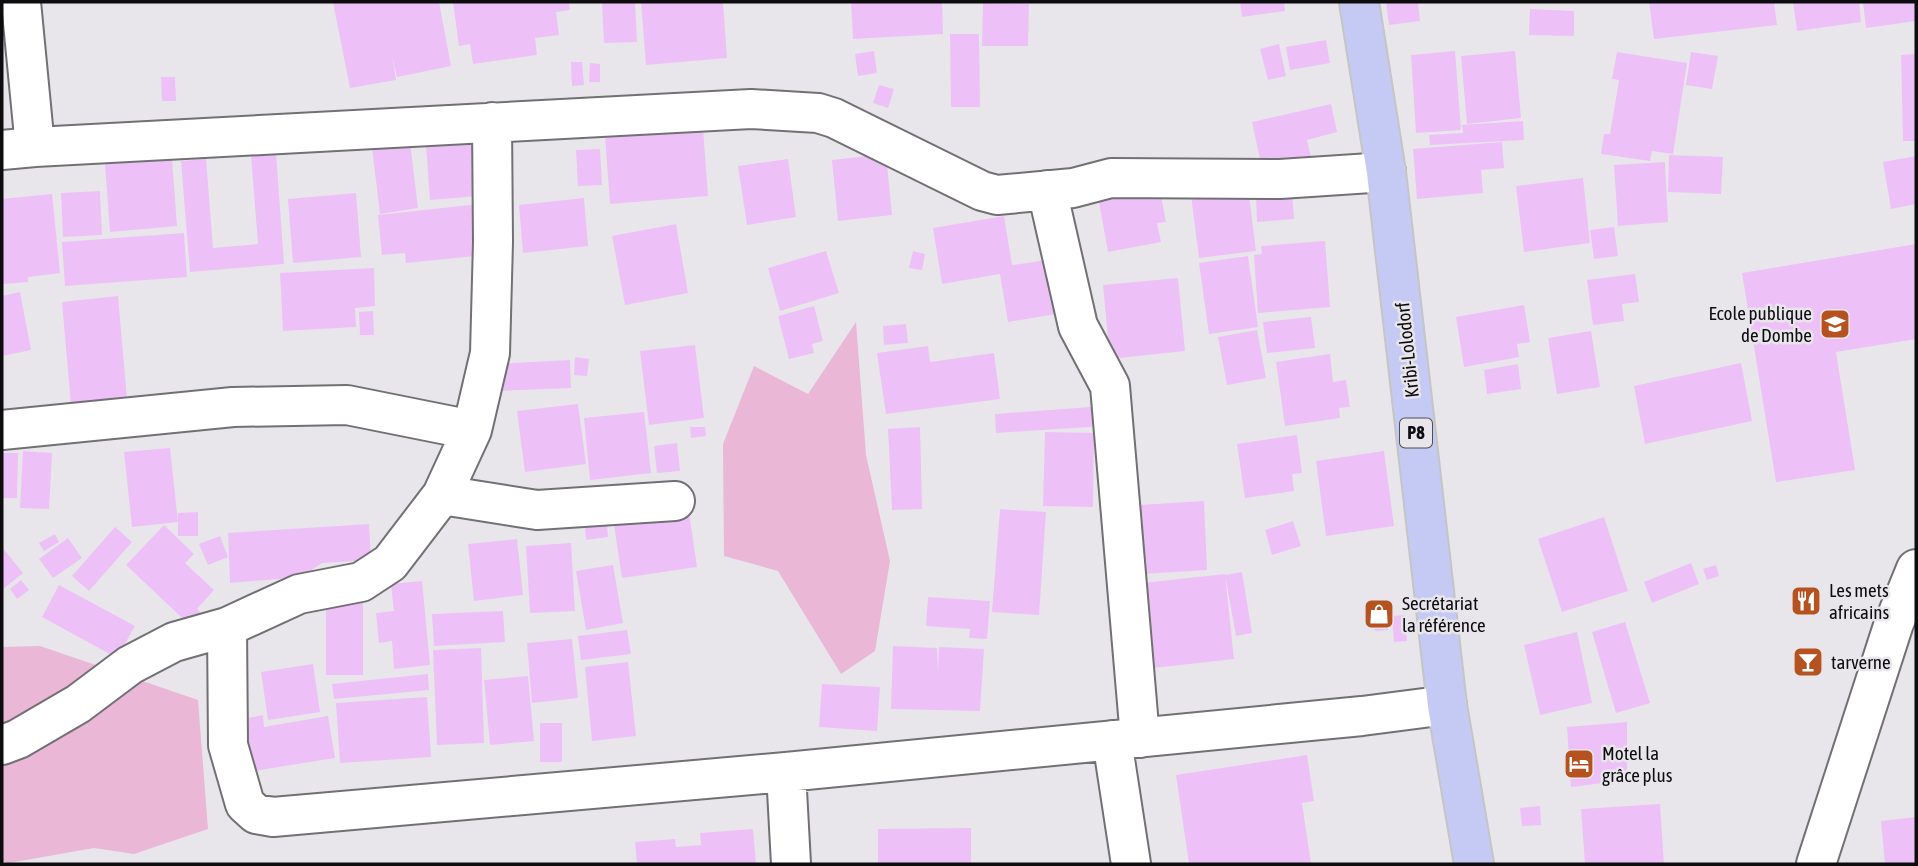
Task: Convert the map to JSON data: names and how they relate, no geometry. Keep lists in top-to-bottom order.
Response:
{
  "streets": {
    "main road": ["Kribi-Lolodorf", "P8"]
  },
  "places": {
    "school or university": ["Ecole publique de Dombe"],
    "restaurant": ["Les mets africains"],
    "shop": ["Secrétariat la référence"],
    "bar": ["tarverne"],
    "hotel": ["Motel la grâce plus"]
  }
}
